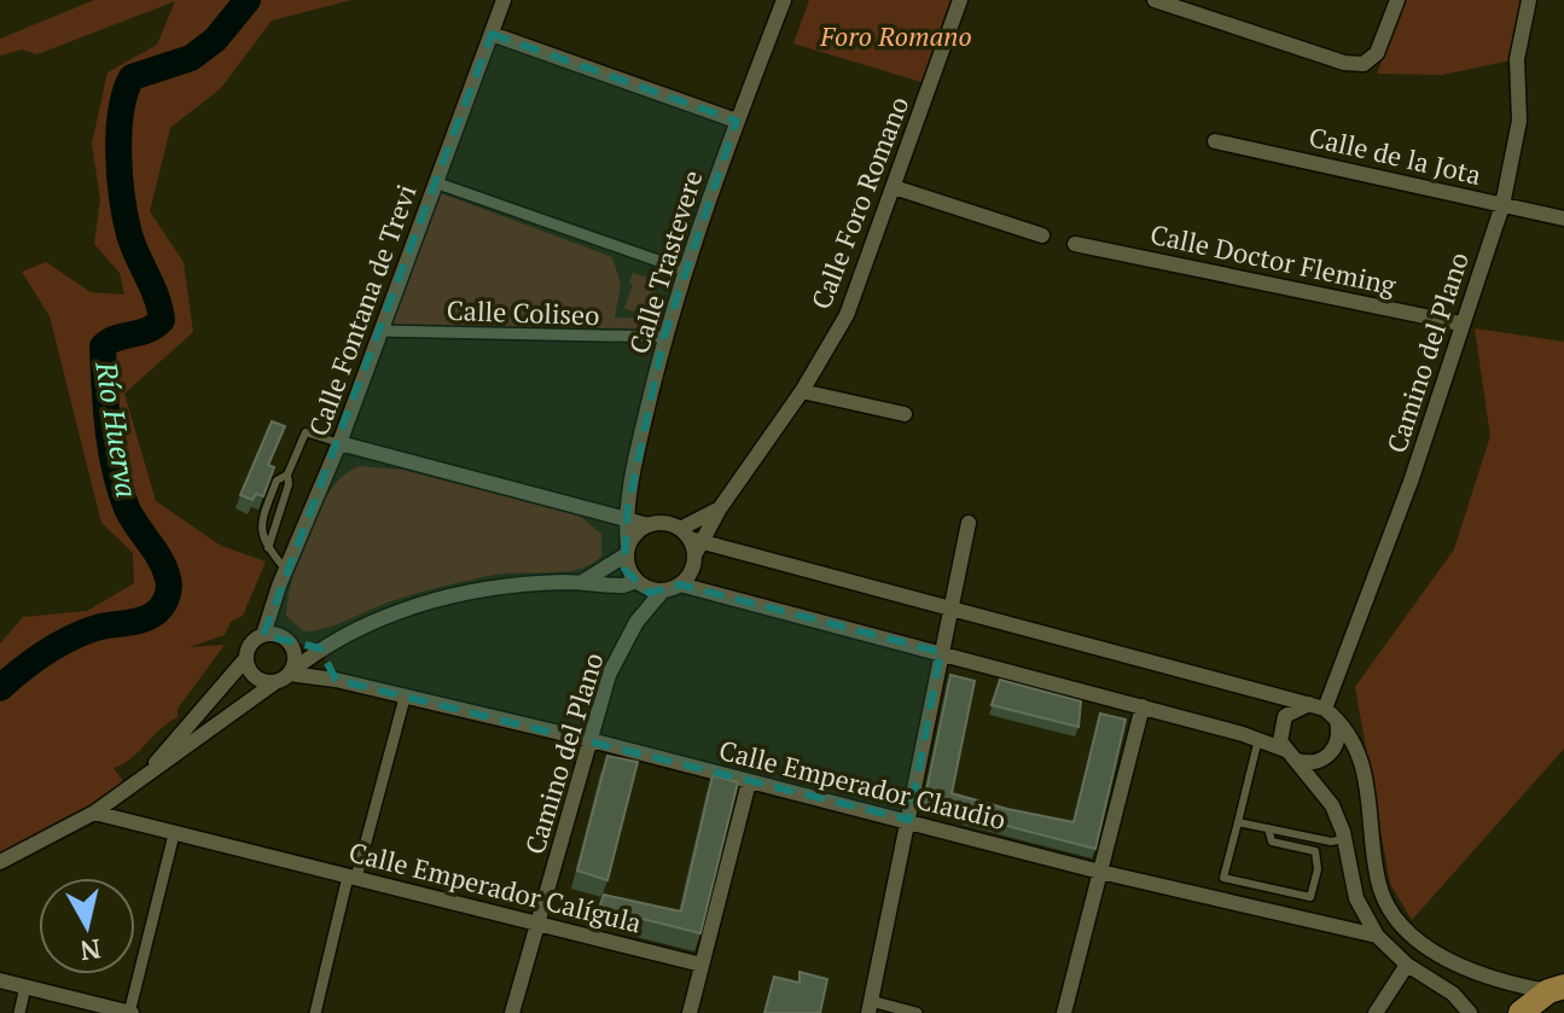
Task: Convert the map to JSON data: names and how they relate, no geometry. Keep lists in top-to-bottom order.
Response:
{
  "streets": {
    "street": [
      "Calle de la Jota",
      "Calle Foro Romano",
      "Calle Doctor Fleming",
      "Calle Trastevere",
      "Calle Fontana de Trevi",
      "Calle Coliseo",
      "Camino del Plano",
      "Calle Emperador Claudio",
      "Calle Emperador Calígula"
    ]
  },
  "crossings": [
    ["Calle de la Jota", "Camino del Plano"],
    ["Calle Foro Romano", "Calle Trastevere"],
    ["Calle Foro Romano", "Camino del Plano"],
    ["Calle Doctor Fleming", "Camino del Plano"],
    ["Calle Trastevere", "Calle Coliseo"],
    ["Calle Trastevere", "Camino del Plano"],
    ["Calle Fontana de Trevi", "Calle Coliseo"],
    ["Calle Fontana de Trevi", "Calle Emperador Claudio"],
    ["Camino del Plano", "Calle Emperador Claudio"],
    ["Camino del Plano", "Calle Emperador Calígula"]
  ],
  "water": ["Río Huerva"],
  "parks": ["Foro Romano"],
  "north": "bottom"
}
